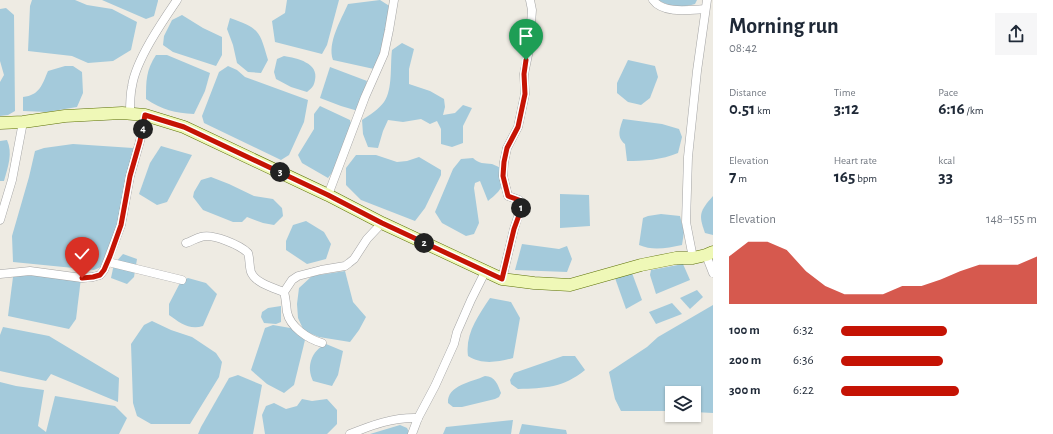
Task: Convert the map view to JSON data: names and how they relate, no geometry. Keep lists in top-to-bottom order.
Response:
{
  "page": {
    "heading": ["Morning run", "08:42"],
    "stats": [
      ["Distance", "0.51 km"],
      ["Time", "3:12"],
      ["Pace", "6:16 /km"],
      ["Elevation", "7 m"],
      ["Heart rate", "165 bpm"],
      ["kcal", "33"]
    ],
    "pins": [
      "4",
      "3",
      "1",
      "2"
    ],
    "chart": ["Elevation", "148–155 m"],
    "list": [
      {
        "name": "100 m",
        "note": "6:32"
      },
      {
        "name": "200 m",
        "note": "6:36"
      },
      {
        "name": "300 m",
        "note": "6:22"
      }
    ]
  }
}
